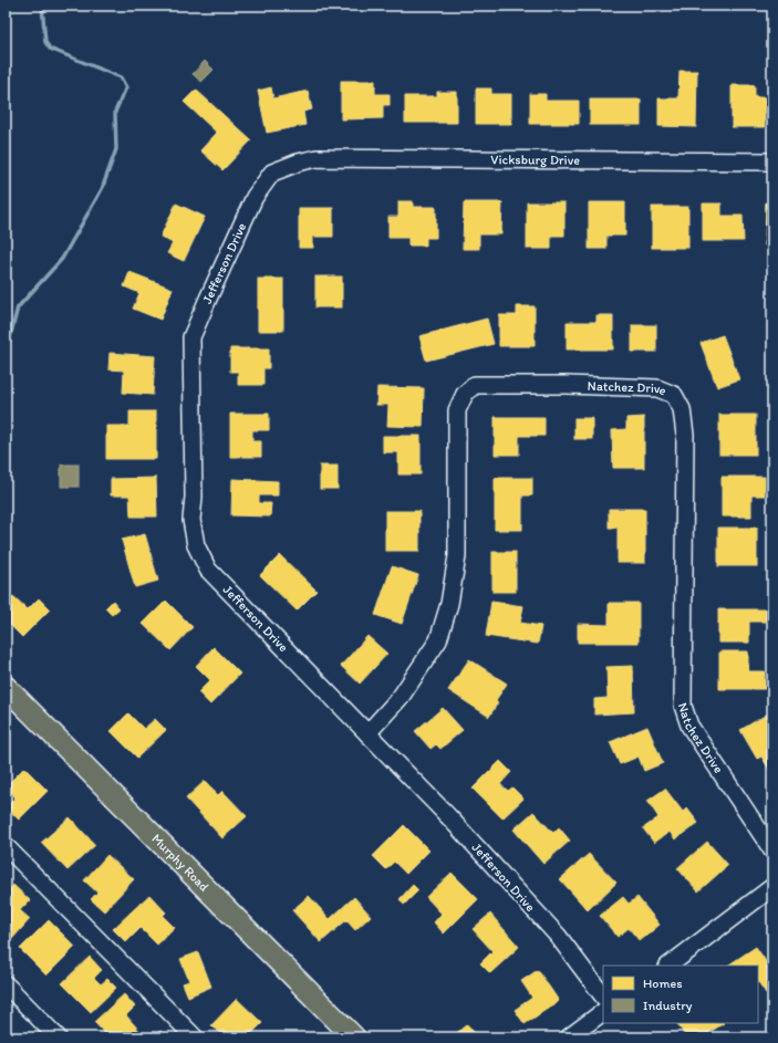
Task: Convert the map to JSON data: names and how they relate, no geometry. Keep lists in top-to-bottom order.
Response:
{
  "streets": {
    "main road": ["Murphy Road"],
    "street": ["Vicksburg Drive", "Jefferson Drive", "Natchez Drive"]
  },
  "crossings": [
    ["Vicksburg Drive", "Jefferson Drive"],
    ["Jefferson Drive", "Natchez Drive"]
  ],
  "legend": ["Homes", "Industry"]
}
